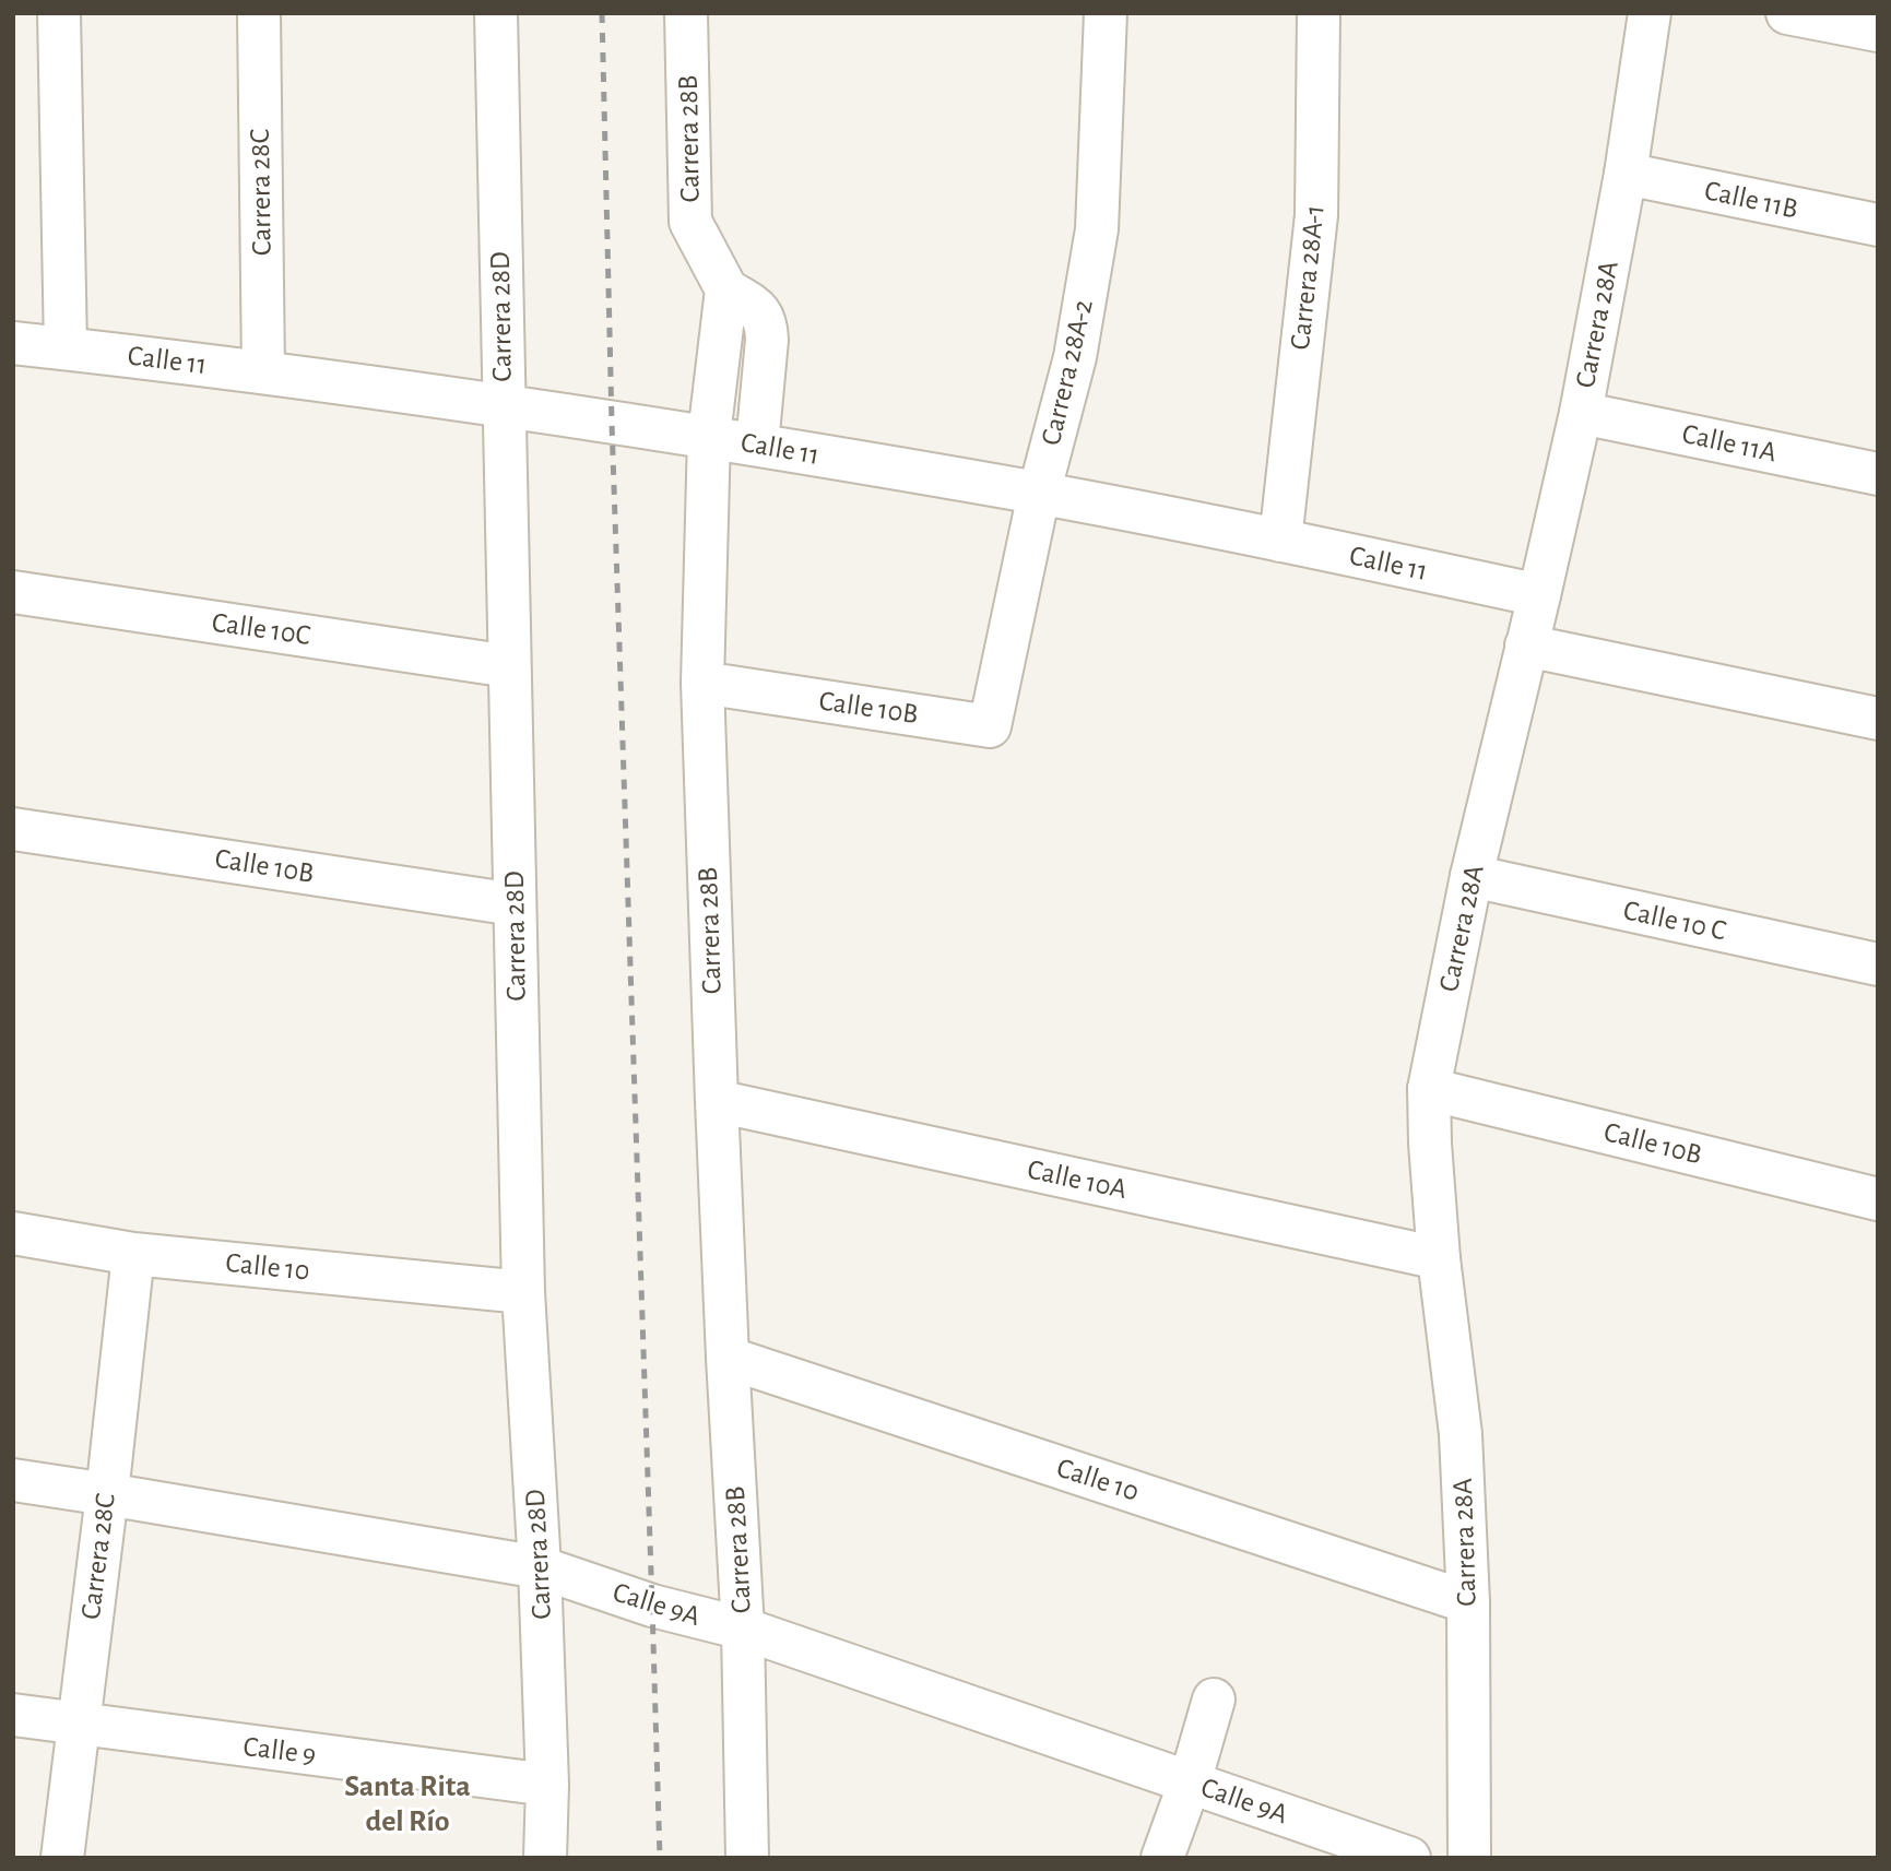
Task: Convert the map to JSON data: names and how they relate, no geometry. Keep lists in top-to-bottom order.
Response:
{
  "streets": {
    "street": [
      "Carrera 28B",
      "Carrera 28C",
      "Calle 11B",
      "Carrera 28A-1",
      "Carrera 28D",
      "Carrera 28A",
      "Calle 11",
      "Carrera 28A-2",
      "Calle 11A",
      "Calle 10C",
      "Calle 10B",
      "Calle 10 C",
      "Calle 10A",
      "Calle 10",
      "Calle 9A",
      "Calle 9"
    ]
  },
  "crossings": [
    ["Carrera 28B", "Calle 11"],
    ["Carrera 28B", "Calle 10B"],
    ["Carrera 28B", "Calle 10A"],
    ["Carrera 28B", "Calle 10"],
    ["Carrera 28B", "Calle 9A"],
    ["Carrera 28C", "Calle 11"],
    ["Carrera 28C", "Calle 10"],
    ["Carrera 28C", "Calle 9A"],
    ["Carrera 28C", "Calle 9"],
    ["Calle 11B", "Carrera 28A"],
    ["Carrera 28A-1", "Calle 11"],
    ["Carrera 28D", "Calle 11"],
    ["Carrera 28D", "Calle 10C"],
    ["Carrera 28D", "Calle 10B"],
    ["Carrera 28D", "Calle 10"],
    ["Carrera 28D", "Calle 9A"],
    ["Carrera 28D", "Calle 9"],
    ["Carrera 28A", "Calle 11"],
    ["Carrera 28A", "Calle 11A"],
    ["Carrera 28A", "Calle 10B"],
    ["Carrera 28A", "Calle 10 C"],
    ["Carrera 28A", "Calle 10A"],
    ["Carrera 28A", "Calle 10"],
    ["Calle 11", "Carrera 28A-2"],
    ["Carrera 28A-2", "Calle 10B"]
  ],
  "districts": ["Santa Rita del Río"]
}
